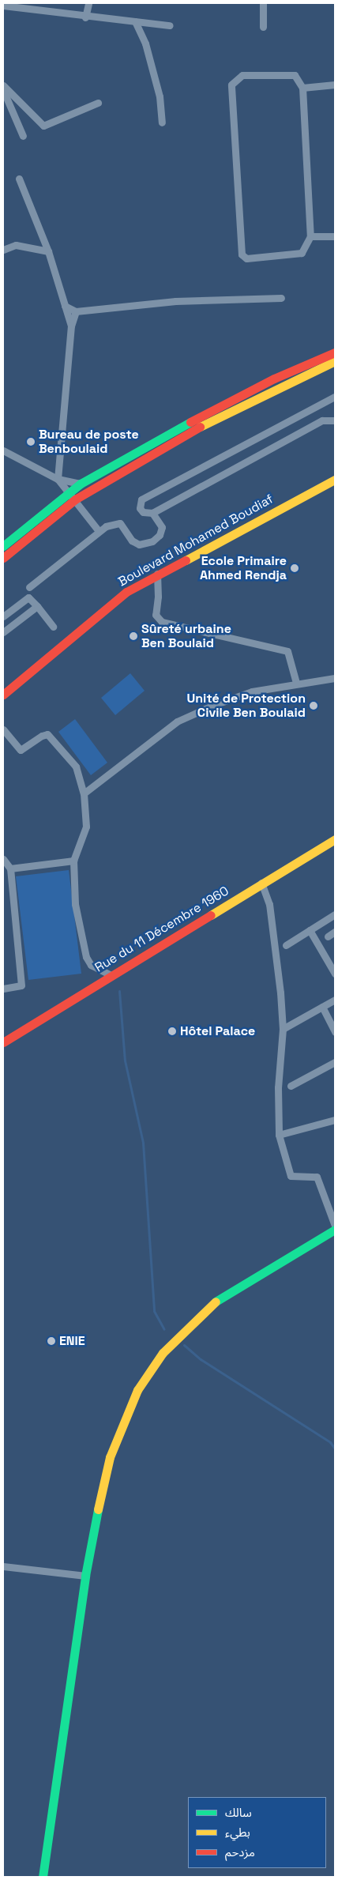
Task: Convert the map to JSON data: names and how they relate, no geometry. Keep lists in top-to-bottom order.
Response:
{
  "streets": {
    "street": ["Boulevard Mohamed Boudiaf", "Rue du 11 Décembre 1960"]
  },
  "places": [
    "Bureau de poste Benboulaid",
    "Ecole Primaire Ahmed Rendja",
    "Sûreté urbaine Ben Boulaid",
    "Unité de Protection Civile Ben Boulaid",
    "Hôtel Palace",
    "ENIE"
  ],
  "legend": ["سالك", "بطيء", "مزدحم"]
}
